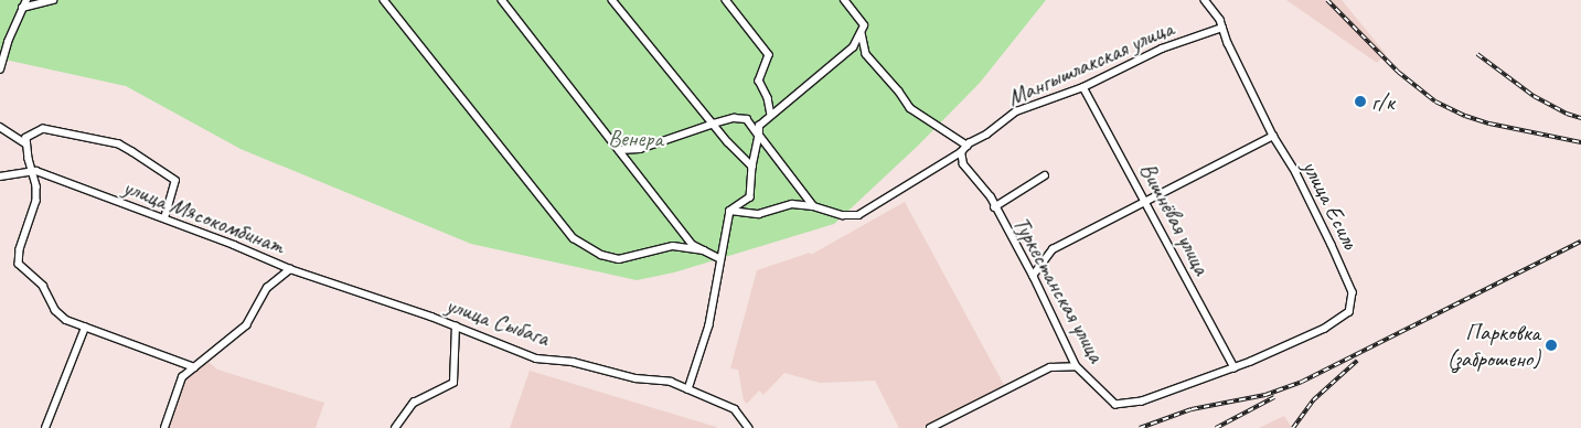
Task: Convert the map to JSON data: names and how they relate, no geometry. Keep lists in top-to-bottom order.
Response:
{
  "streets": {
    "street": [
      "Мангышлакская улица",
      "улица Есиль",
      "улица Мясокомбинат",
      "Вишнёвая улица",
      "Туркестанская улица",
      "улица Сыбага"
    ]
  },
  "crossings": [
    ["Мангышлакская улица", "улица Есиль"],
    ["Мангышлакская улица", "Вишнёвая улица"],
    ["Мангышлакская улица", "Туркестанская улица"],
    ["улица Есиль", "Вишнёвая улица"],
    ["улица Есиль", "Туркестанская улица"],
    ["улица Мясокомбинат", "улица Сыбага"],
    ["Вишнёвая улица", "Туркестанская улица"]
  ],
  "parks": ["Венера"],
  "places": ["г/к", "Парковка (заброшено)"]
}
